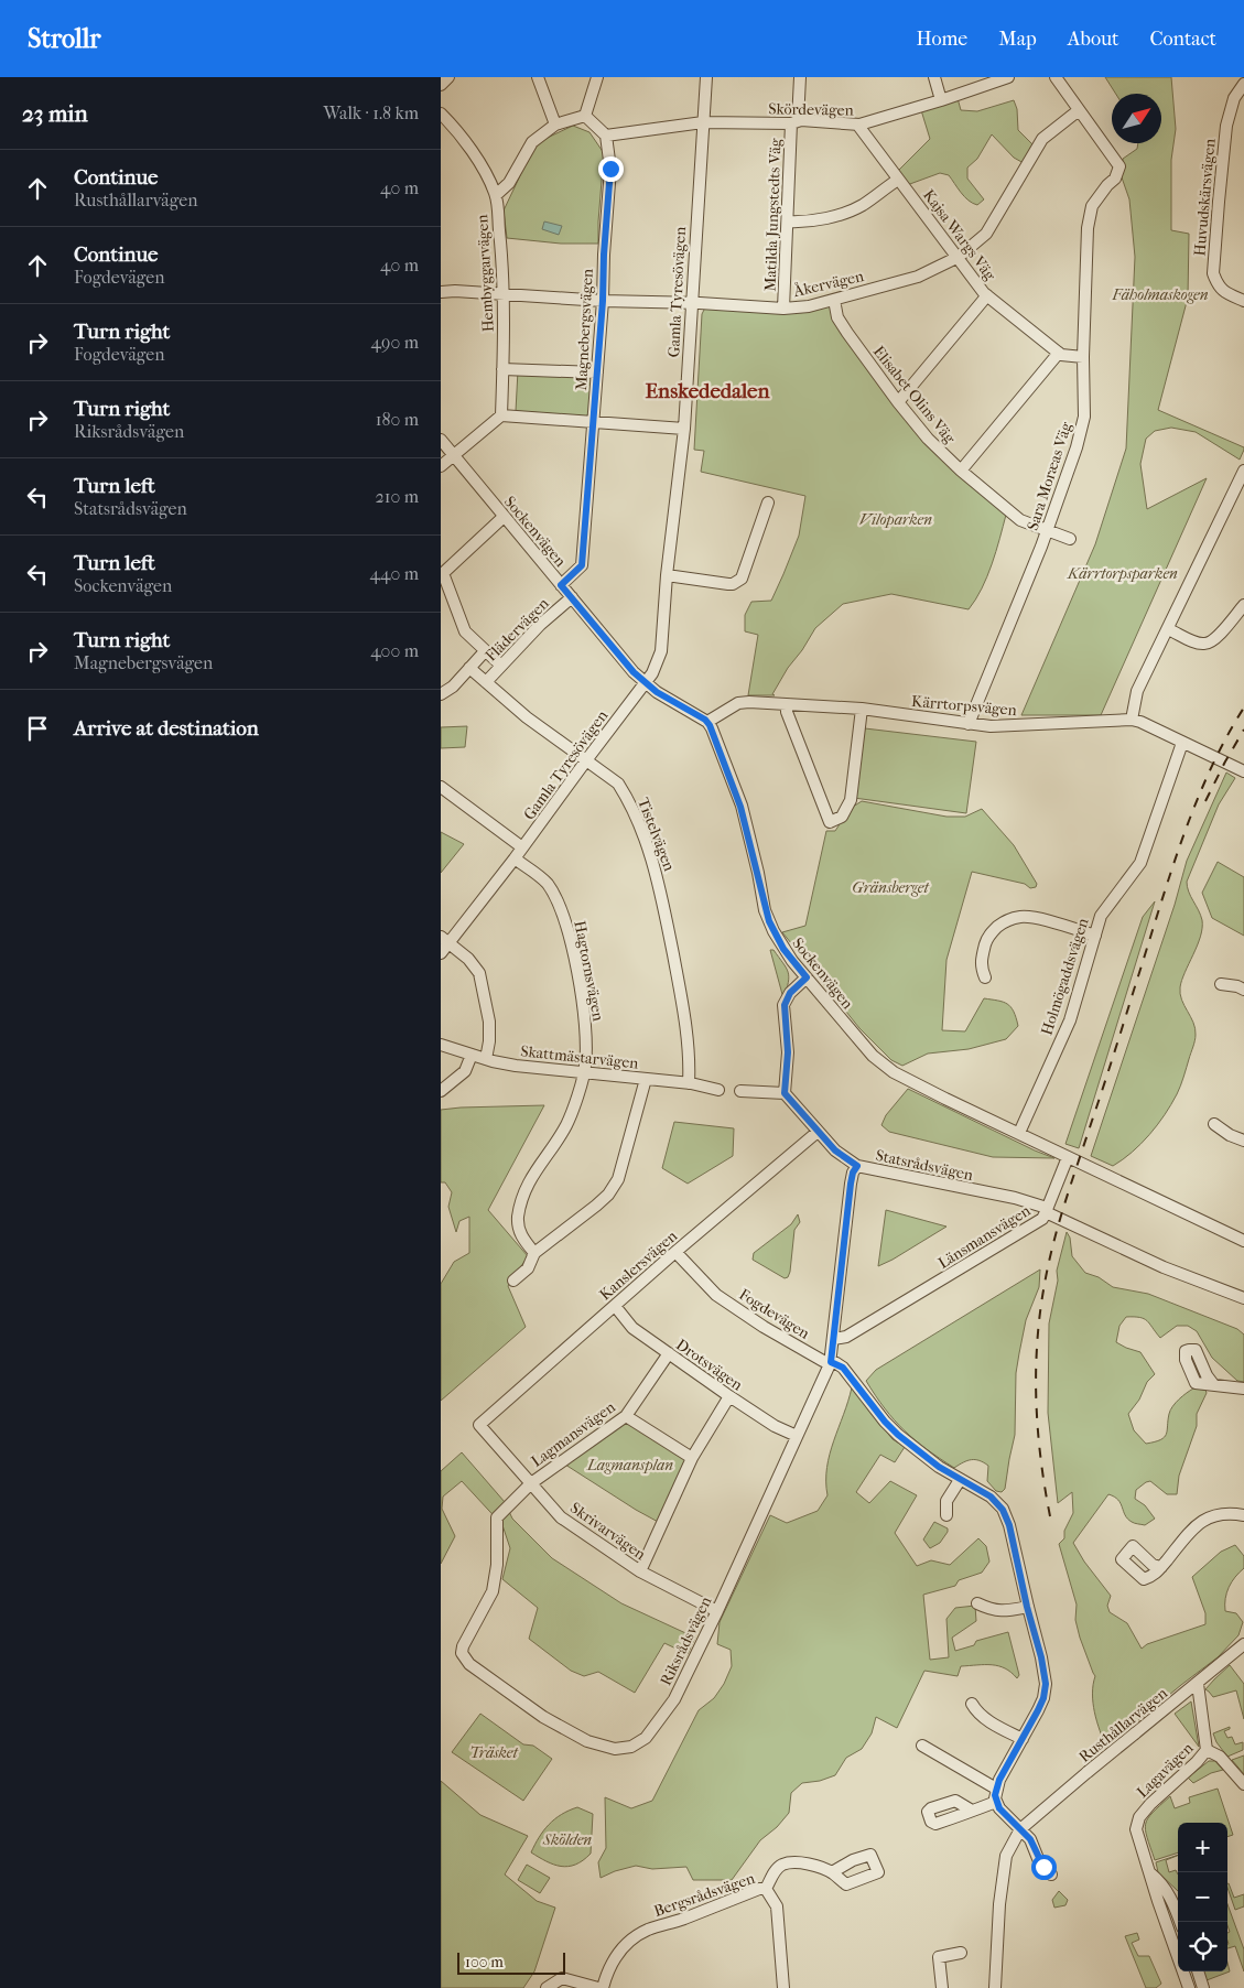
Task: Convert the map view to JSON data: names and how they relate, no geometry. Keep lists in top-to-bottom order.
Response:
{
  "streets": {
    "street": [
      "Skördevägen",
      "Huvudskärsvägen",
      "Matilda Jungstedts Väg",
      "Kajsa Wargs Väg",
      "Hembyggarvägen",
      "Åkervägen",
      "Gamla Tyresövägen",
      "Magnebergsvägen",
      "Elisabet Olins Väg",
      "Sara Moræas Väg",
      "Sockenvägen",
      "Flädervägen",
      "Kärrtorpsvägen",
      "Tistelvägen",
      "Hagtornsvägen",
      "Holmögaddsvägen",
      "Skattmästarvägen",
      "Statsrådsvägen",
      "Länsmansvägen",
      "Kanslersvägen",
      "Fogdevägen",
      "Drotsvägen",
      "Lagmansvägen",
      "Skrivarvägen",
      "Riksrådsvägen",
      "Rusthållarvägen",
      "Lagavägen",
      "Bergsrådsvägen"
    ]
  },
  "crossings": [
    ["Skördevägen", "Matilda Jungstedts Väg"],
    ["Skördevägen", "Kajsa Wargs Väg"],
    ["Skördevägen", "Gamla Tyresövägen"],
    ["Skördevägen", "Magnebergsvägen"],
    ["Matilda Jungstedts Väg", "Åkervägen"],
    ["Kajsa Wargs Väg", "Åkervägen"],
    ["Kajsa Wargs Väg", "Sara Moræas Väg"],
    ["Hembyggarvägen", "Åkervägen"],
    ["Åkervägen", "Gamla Tyresövägen"],
    ["Åkervägen", "Magnebergsvägen"],
    ["Åkervägen", "Elisabet Olins Väg"],
    ["Åkervägen", "Sara Moræas Väg"],
    ["Gamla Tyresövägen", "Sockenvägen"],
    ["Gamla Tyresövägen", "Tistelvägen"],
    ["Gamla Tyresövägen", "Hagtornsvägen"],
    ["Magnebergsvägen", "Sockenvägen"],
    ["Elisabet Olins Väg", "Sara Moræas Väg"],
    ["Sara Moræas Väg", "Kärrtorpsvägen"],
    ["Sockenvägen", "Flädervägen"],
    ["Sockenvägen", "Kärrtorpsvägen"],
    ["Sockenvägen", "Holmögaddsvägen"],
    ["Flädervägen", "Tistelvägen"],
    ["Kärrtorpsvägen", "Holmögaddsvägen"],
    ["Tistelvägen", "Skattmästarvägen"],
    ["Hagtornsvägen", "Skattmästarvägen"],
    ["Statsrådsvägen", "Länsmansvägen"],
    ["Statsrådsvägen", "Kanslersvägen"],
    ["Statsrådsvägen", "Riksrådsvägen"],
    ["Länsmansvägen", "Riksrådsvägen"],
    ["Kanslersvägen", "Fogdevägen"],
    ["Kanslersvägen", "Drotsvägen"],
    ["Kanslersvägen", "Skrivarvägen"],
    ["Fogdevägen", "Riksrådsvägen"],
    ["Drotsvägen", "Lagmansvägen"],
    ["Drotsvägen", "Riksrådsvägen"],
    ["Lagmansvägen", "Skrivarvägen"],
    ["Lagmansvägen", "Riksrådsvägen"],
    ["Skrivarvägen", "Riksrådsvägen"]
  ],
  "districts": ["Enskededalen"],
  "parks": [
    "Fäholmaskogen",
    "Viloparken",
    "Kärrtorpsparken",
    "Gränsberget",
    "Lagmansplan",
    "Träsket",
    "Skölden"
  ],
  "scale_bar": "100 m",
  "north": "top right",
  "page": {
    "header": "Strollr",
    "nav": [
      "Home",
      "Map",
      "About",
      "Contact"
    ],
    "heading": ["23 min", "Walk · 1.8 km"],
    "list": [
      ["Continue", "Rusthållarvägen", "40 m"],
      ["Continue", "Fogdevägen", "40 m"],
      ["Turn right", "Fogdevägen", "490 m"],
      ["Turn right", "Riksrådsvägen", "180 m"],
      ["Turn left", "Statsrådsvägen", "210 m"],
      ["Turn left", "Sockenvägen", "440 m"],
      ["Turn right", "Magnebergsvägen", "400 m"],
      "Arrive at destination"
    ],
    "map_buttons": ["+", "−"],
    "scale": "100 m"
  }
}
